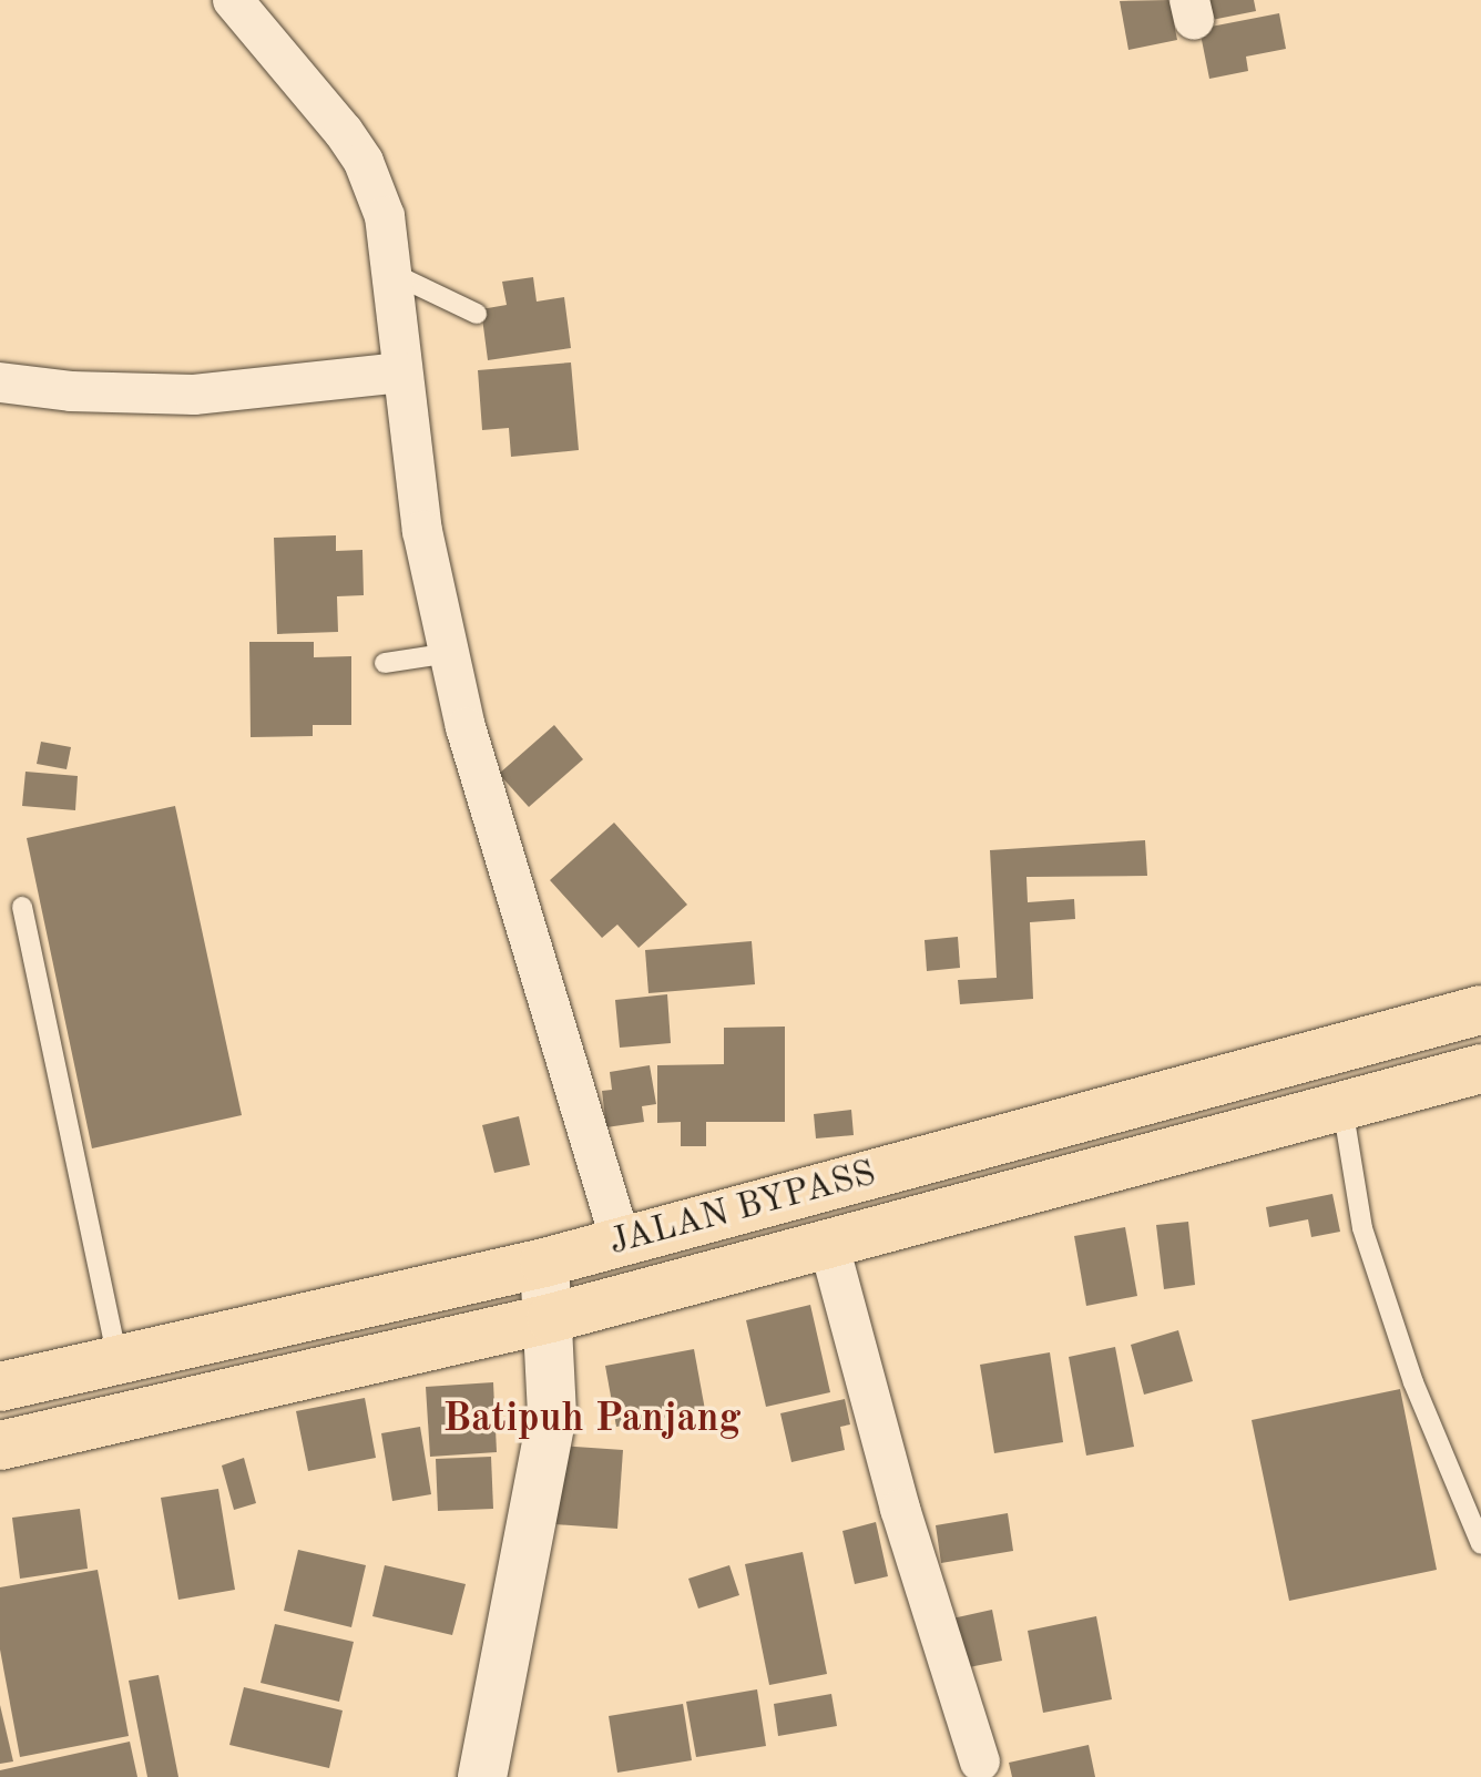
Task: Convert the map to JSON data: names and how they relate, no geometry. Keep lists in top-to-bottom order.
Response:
{
  "streets": {
    "highway": ["JALAN BYPASS"]
  },
  "districts": ["Batipuh Panjang"]
}
